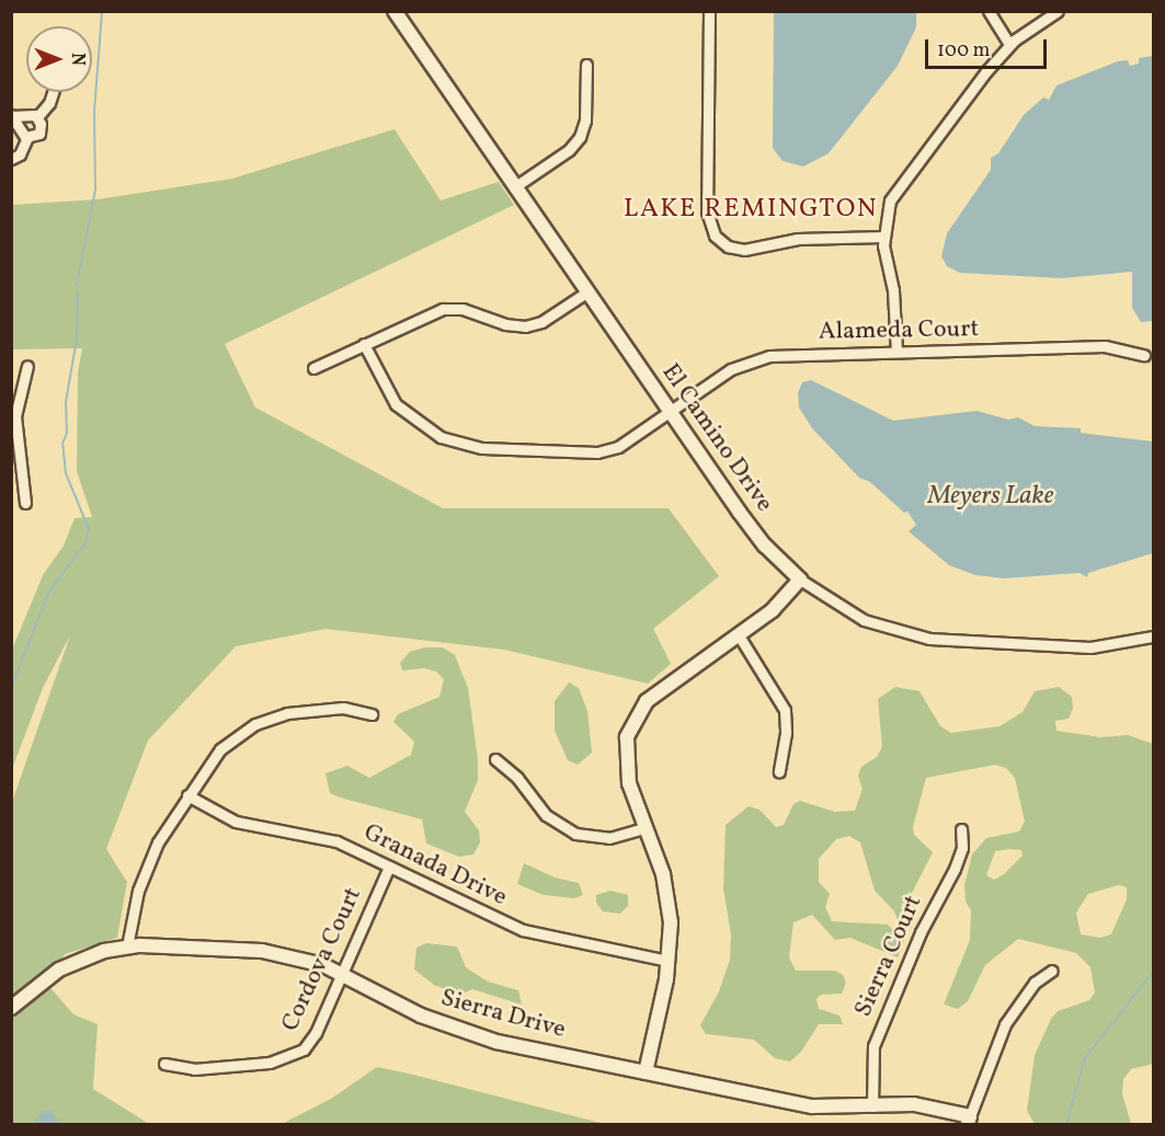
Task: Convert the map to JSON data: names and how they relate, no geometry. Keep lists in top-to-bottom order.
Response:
{
  "streets": {
    "street": [
      "Alameda Court",
      "El Camino Drive",
      "Granada Drive",
      "Sierra Court",
      "Cordova Court",
      "Sierra Drive"
    ]
  },
  "crossings": [
    ["Alameda Court", "El Camino Drive"],
    ["Granada Drive", "Cordova Court"],
    ["Sierra Court", "Sierra Drive"],
    ["Cordova Court", "Sierra Drive"]
  ],
  "districts": ["LAKE REMINGTON"],
  "water": ["Meyers Lake"],
  "scale_bar": "100 m",
  "north": "right"
}
